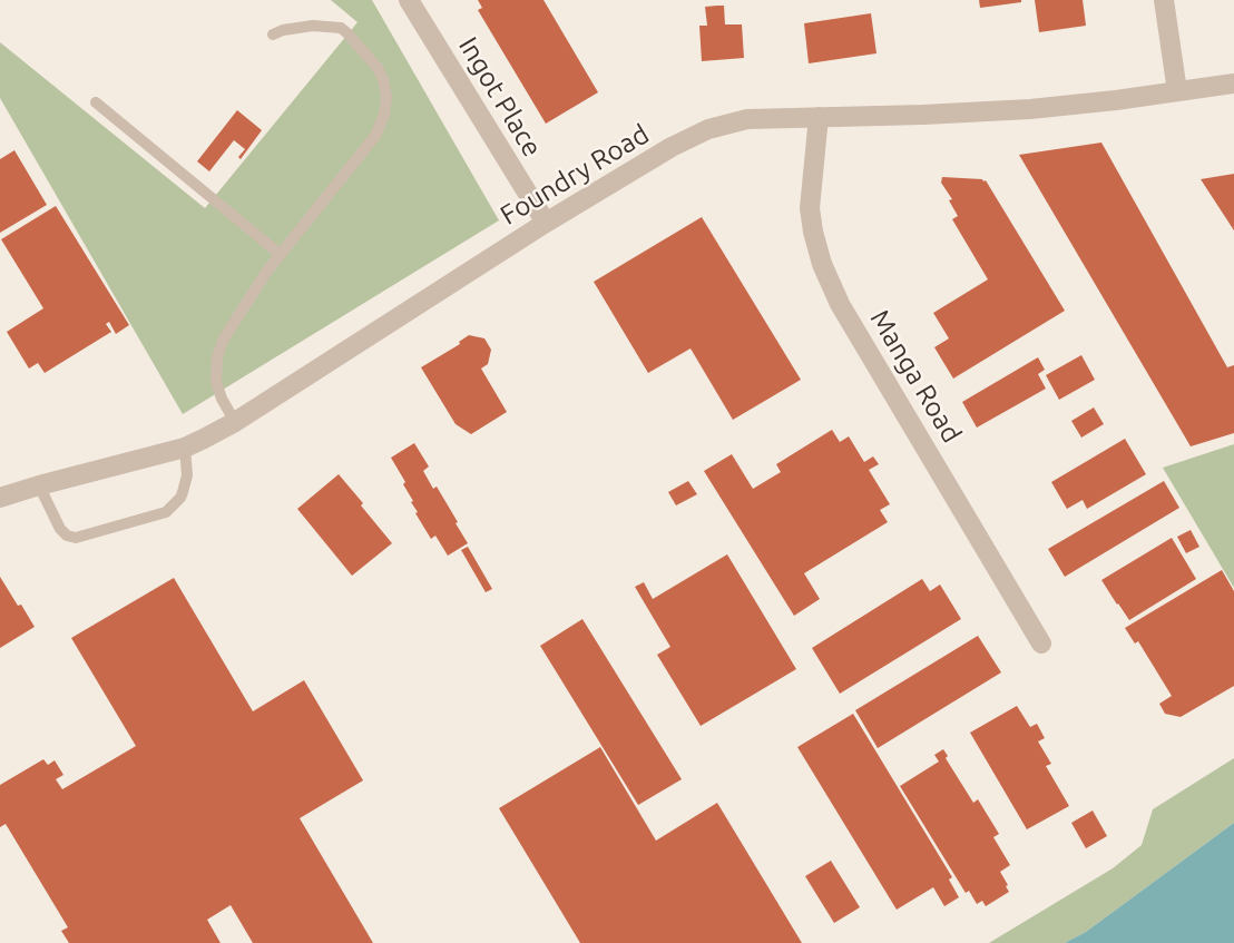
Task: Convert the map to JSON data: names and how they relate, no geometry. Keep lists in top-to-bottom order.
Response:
{
  "streets": {
    "street": ["Ingot Place", "Foundry Road", "Manga Road"]
  },
  "crossings": [
    ["Ingot Place", "Foundry Road"],
    ["Foundry Road", "Manga Road"]
  ]
}
